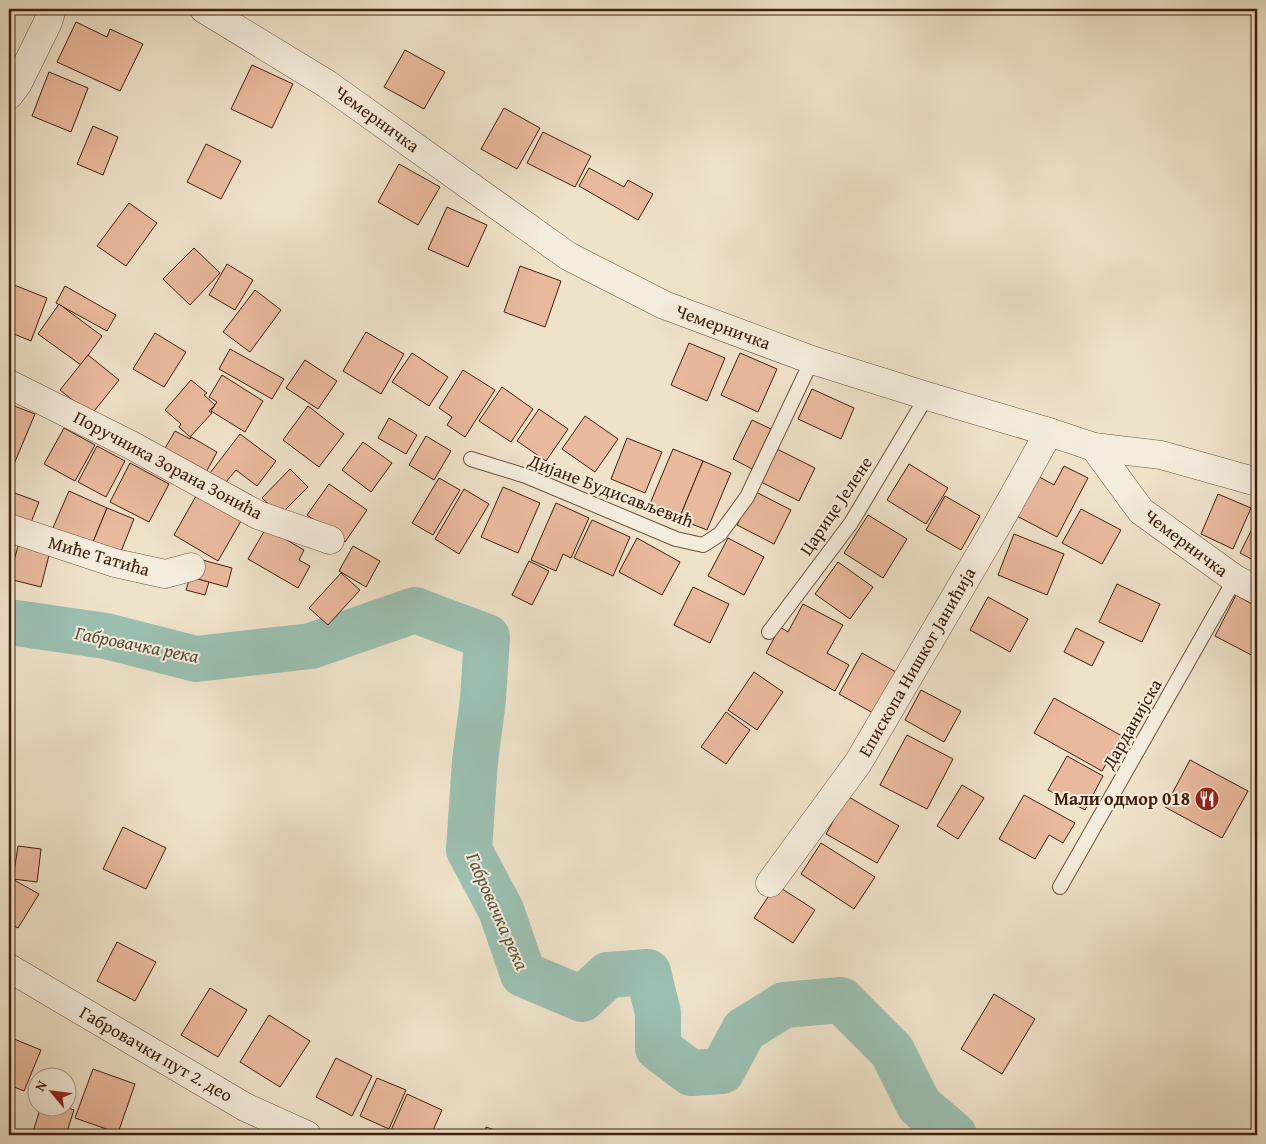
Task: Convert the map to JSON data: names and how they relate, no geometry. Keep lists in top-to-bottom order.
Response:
{
  "streets": {
    "street": [
      "Чемерничка",
      "Поручника Зорана Зонића",
      "Миће Татића",
      "Епископа Нишког Јанићија",
      "Габровачки пут 2. део"
    ],
    "lane": ["Дијане Будисављевић", "Царице Јелене", "Дарданијска"]
  },
  "crossings": [
    ["Чемерничка", "Дијане Будисављевић"],
    ["Чемерничка", "Царице Јелене"],
    ["Чемерничка", "Епископа Нишког Јанићија"],
    ["Чемерничка", "Дарданијска"]
  ],
  "water": ["Габровачка река"],
  "places": {
    "restaurant": ["Мали одмор 018"]
  },
  "north": "top left"
}
